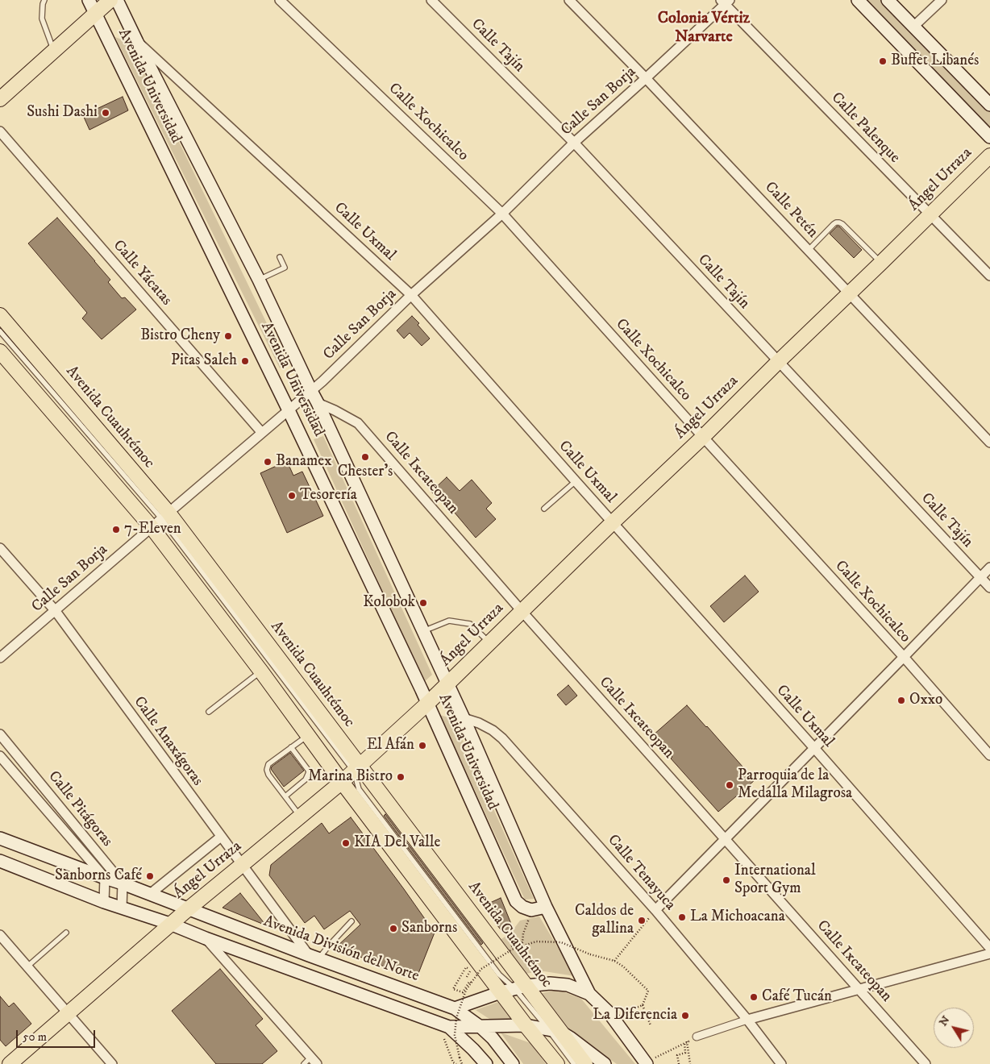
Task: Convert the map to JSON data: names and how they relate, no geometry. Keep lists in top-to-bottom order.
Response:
{
  "streets": {
    "main road": [
      "Avenida Universidad",
      "Ángel Urraza",
      "Avenida Cuauhtémoc",
      "Avenida División del Norte"
    ],
    "street": [
      "Calle Tajín",
      "Calle San Borja",
      "Calle Xochicalco",
      "Calle Palenque",
      "Calle Petén",
      "Calle Uxmal",
      "Calle Yácatas",
      "Calle Ixcateopan",
      "Calle Anaxágoras",
      "Calle Pitágoras",
      "Calle Tenayuca"
    ]
  },
  "crossings": [
    ["Calle Tajín", "Calle San Borja"],
    ["Calle Tajín", "Ángel Urraza"],
    ["Avenida Universidad", "Calle San Borja"],
    ["Avenida Universidad", "Ángel Urraza"],
    ["Avenida Universidad", "Calle Uxmal"],
    ["Avenida Universidad", "Calle Ixcateopan"],
    ["Avenida Universidad", "Calle Tenayuca"],
    ["Calle San Borja", "Calle Xochicalco"],
    ["Calle San Borja", "Calle Palenque"],
    ["Calle San Borja", "Calle Petén"],
    ["Calle San Borja", "Calle Uxmal"],
    ["Calle San Borja", "Calle Yácatas"],
    ["Calle San Borja", "Avenida Cuauhtémoc"],
    ["Calle San Borja", "Calle Anaxágoras"],
    ["Calle Xochicalco", "Ángel Urraza"],
    ["Calle Palenque", "Ángel Urraza"],
    ["Ángel Urraza", "Calle Petén"],
    ["Ángel Urraza", "Calle Uxmal"],
    ["Ángel Urraza", "Avenida Cuauhtémoc"],
    ["Ángel Urraza", "Calle Ixcateopan"],
    ["Ángel Urraza", "Calle Anaxágoras"],
    ["Ángel Urraza", "Avenida División del Norte"],
    ["Calle Anaxágoras", "Avenida División del Norte"],
    ["Calle Pitágoras", "Avenida División del Norte"]
  ],
  "districts": ["Colonia Vértiz Narvarte"],
  "places": [
    "Buffet Libanés",
    "Sushi Dashi",
    "Bistro Cheny",
    "Pitas Saleh",
    "Chester's",
    "Banamex",
    "Tesorería",
    "7-Eleven",
    "Kolobok",
    "Oxxo",
    "El Afán",
    "Marina Bistro",
    "Parroquia de la Medalla Milagrosa",
    "KIA Del Valle",
    "Sanborns Café",
    "International Sport Gym",
    "La Michoacana",
    "Caldos de gallina",
    "Sanborns",
    "Café Tucán",
    "La Diferencia"
  ],
  "scale_bar": "50 m",
  "north": "top left"
}
